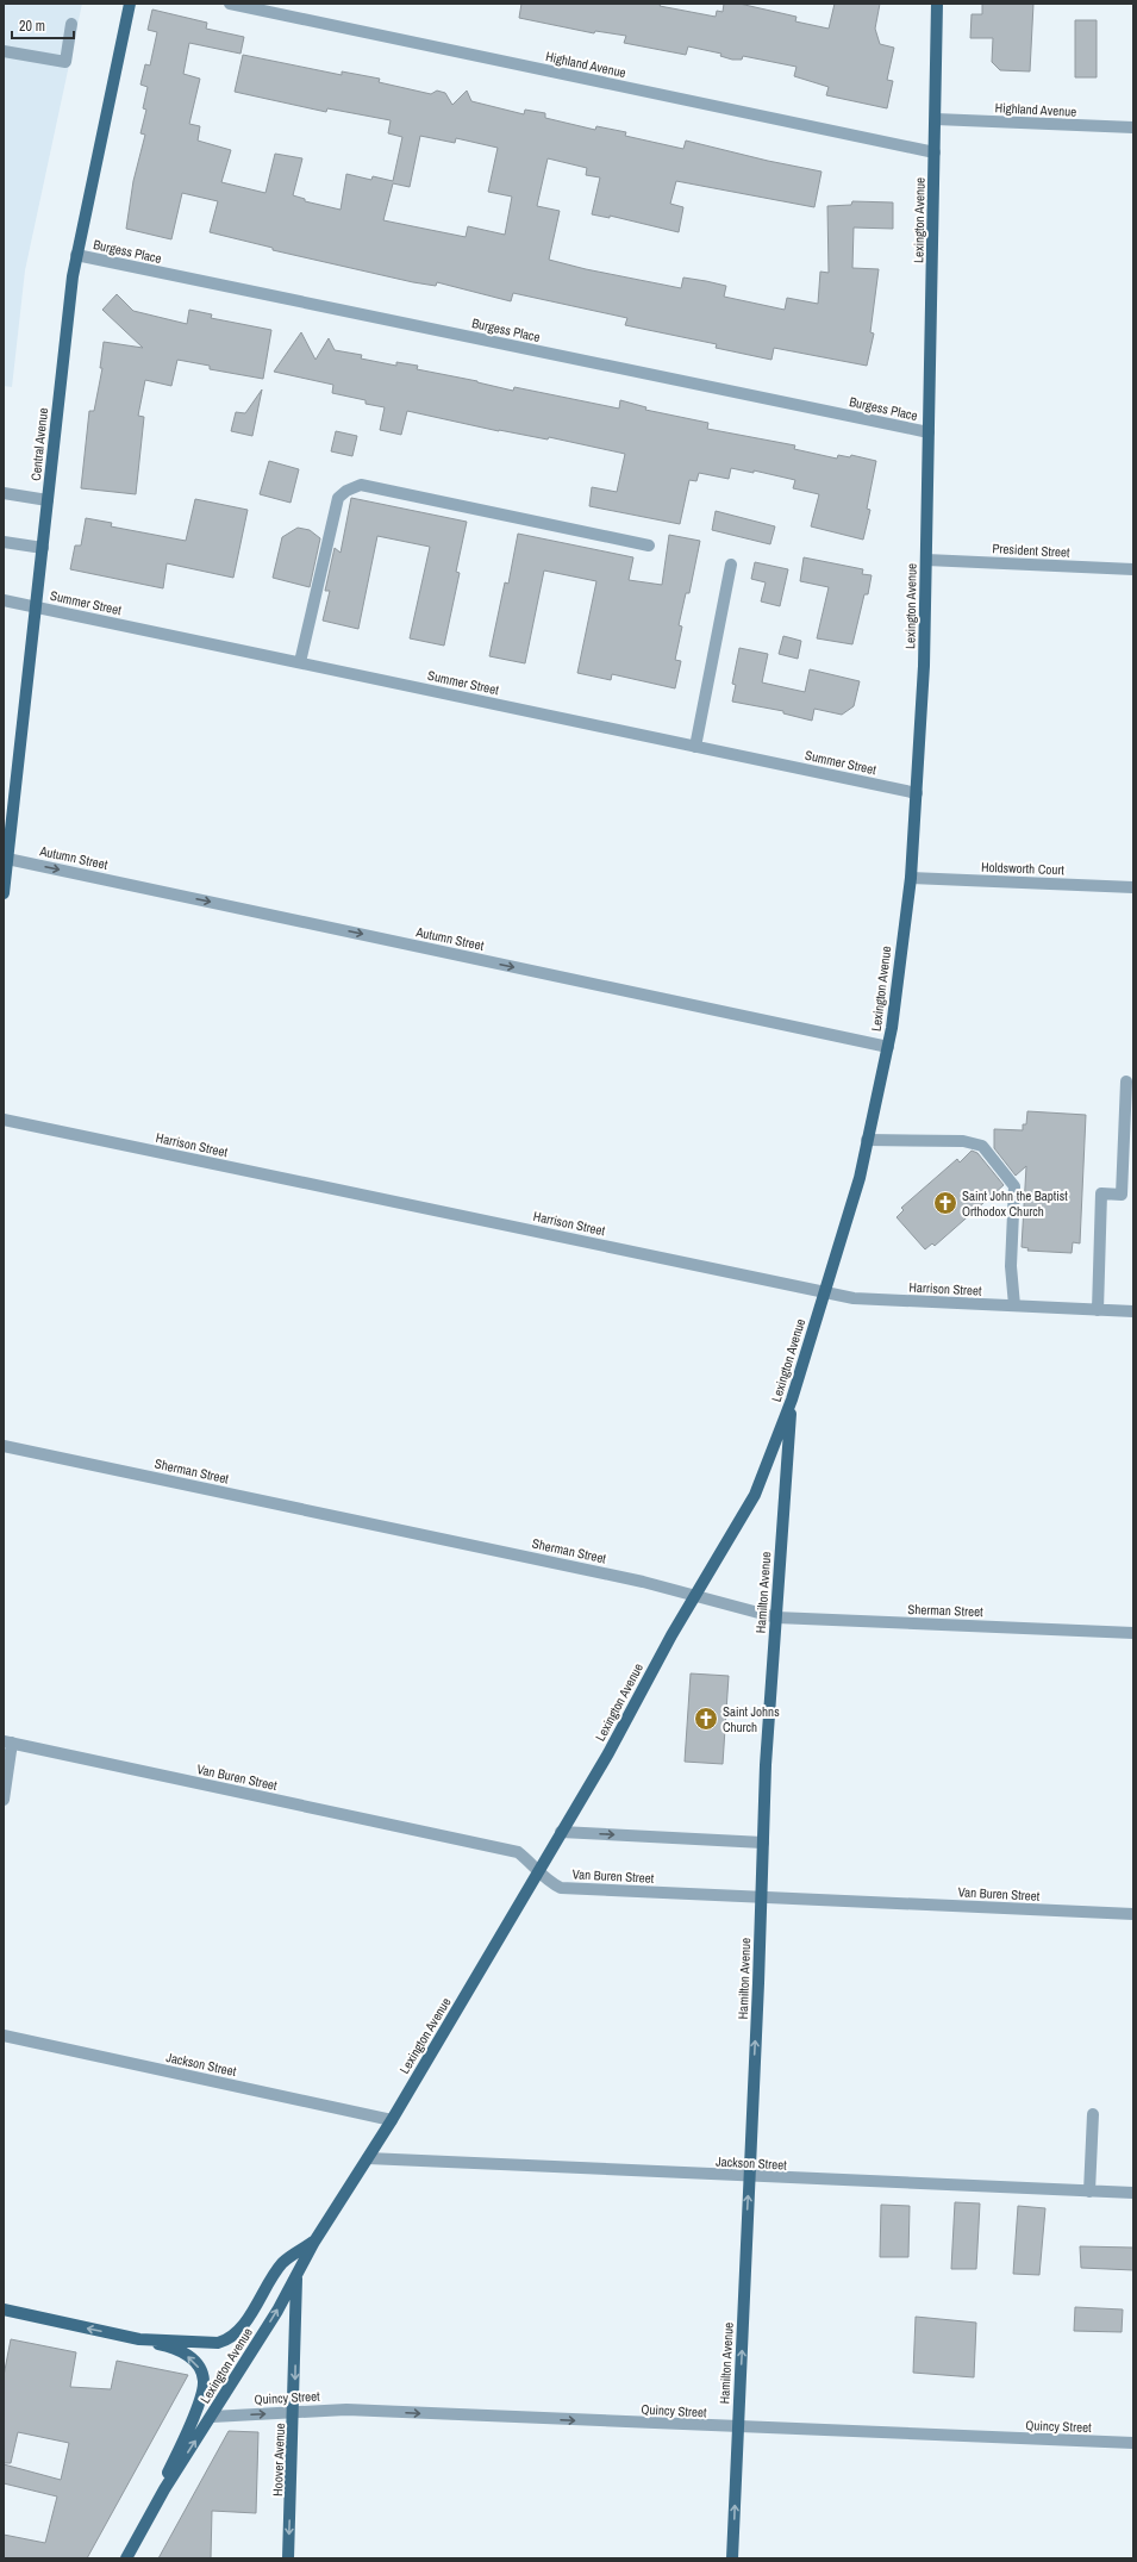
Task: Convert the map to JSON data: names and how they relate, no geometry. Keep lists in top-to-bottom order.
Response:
{
  "streets": {
    "main road": [
      "Lexington Avenue",
      "Central Avenue",
      "Hamilton Avenue",
      "Hoover Avenue"
    ],
    "street": [
      "Highland Avenue",
      "Burgess Place",
      "President Street",
      "Summer Street",
      "Autumn Street",
      "Holdsworth Court",
      "Harrison Street",
      "Sherman Street",
      "Van Buren Street",
      "Jackson Street",
      "Quincy Street"
    ]
  },
  "crossings": [
    ["Highland Avenue", "Lexington Avenue"],
    ["Lexington Avenue", "Burgess Place"],
    ["Lexington Avenue", "President Street"],
    ["Lexington Avenue", "Summer Street"],
    ["Lexington Avenue", "Autumn Street"],
    ["Lexington Avenue", "Holdsworth Court"],
    ["Lexington Avenue", "Harrison Street"],
    ["Lexington Avenue", "Sherman Street"],
    ["Lexington Avenue", "Hamilton Avenue"],
    ["Lexington Avenue", "Van Buren Street"],
    ["Lexington Avenue", "Jackson Street"],
    ["Lexington Avenue", "Quincy Street"],
    ["Lexington Avenue", "Hoover Avenue"],
    ["Burgess Place", "Central Avenue"],
    ["Central Avenue", "Summer Street"],
    ["Central Avenue", "Autumn Street"],
    ["Sherman Street", "Hamilton Avenue"],
    ["Hamilton Avenue", "Van Buren Street"],
    ["Hamilton Avenue", "Jackson Street"],
    ["Hamilton Avenue", "Quincy Street"],
    ["Quincy Street", "Hoover Avenue"]
  ],
  "one_way": [
    "Autumn Street",
    "Hamilton Avenue",
    "Quincy Street",
    "Hoover Avenue"
  ],
  "places": {
    "church": ["Saint John the Baptist Orthodox Church", "Saint Johns Church"]
  },
  "scale_bar": "20 m"
}
